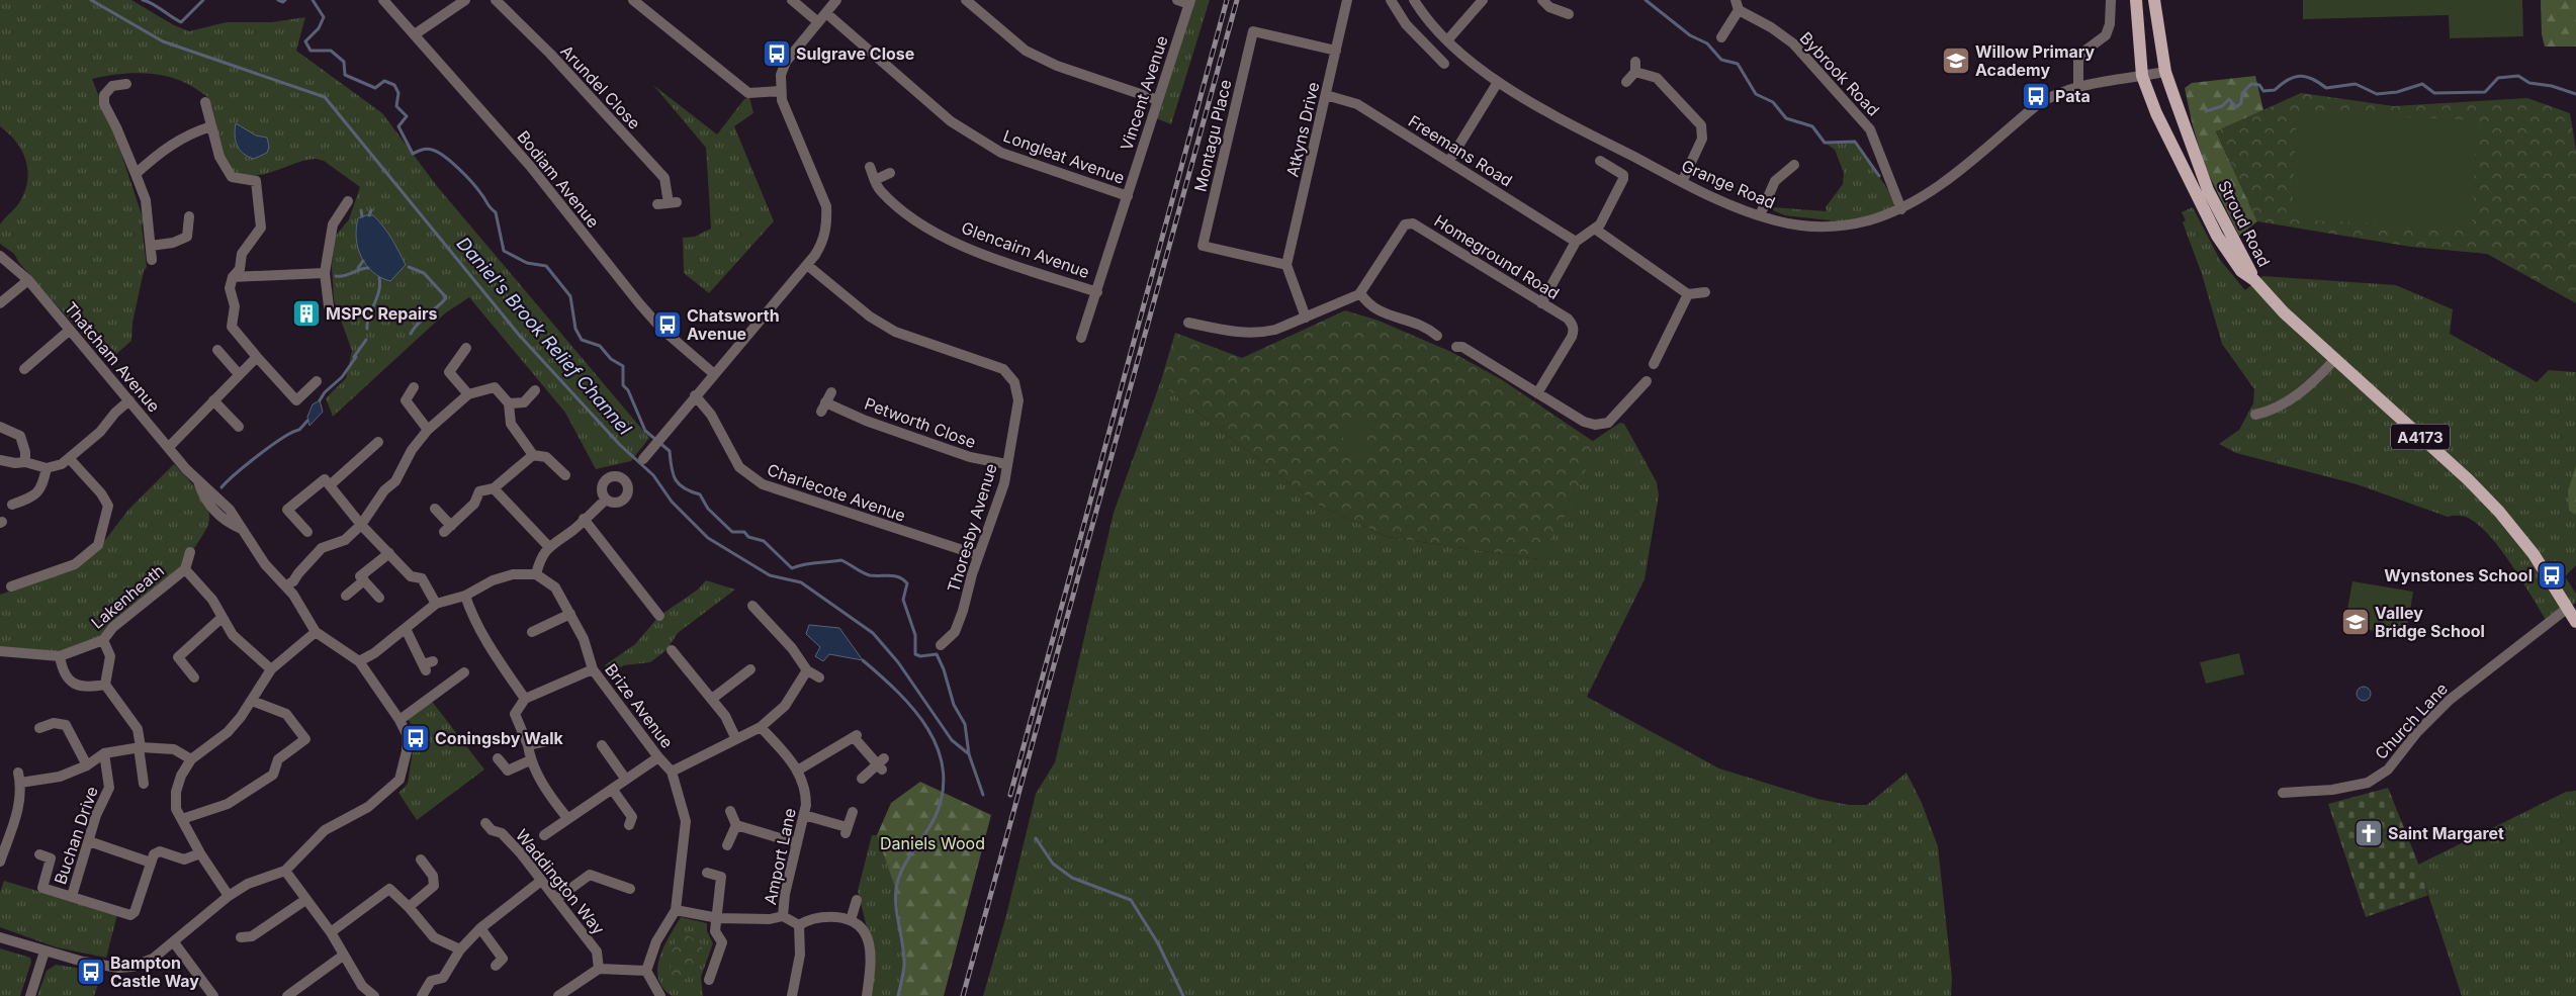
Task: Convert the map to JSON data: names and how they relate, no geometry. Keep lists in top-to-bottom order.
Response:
{
  "streets": {
    "main road": ["Stroud Road", "A4173"],
    "street": [
      "Bybrook Road",
      "Arundel Close",
      "Vincent Avenue",
      "Atkyns Drive",
      "Montagu Place",
      "Freemans Road",
      "Longleat Avenue",
      "Bodiam Avenue",
      "Grange Road",
      "Glencairn Avenue",
      "Homeground Road",
      "Thatcham Avenue",
      "Petworth Close",
      "Charlecote Avenue",
      "Thoresby Avenue",
      "Lakenheath",
      "Brize Avenue",
      "Church Lane",
      "Buchan Drive",
      "Amport Lane",
      "Waddington Way"
    ]
  },
  "crossings": [
    ["Bybrook Road", "Grange Road"],
    ["Vincent Avenue", "Longleat Avenue"],
    ["Vincent Avenue", "Glencairn Avenue"],
    ["Atkyns Drive", "Montagu Place"],
    ["Atkyns Drive", "Freemans Road"],
    ["Longleat Avenue", "Glencairn Avenue"],
    ["Grange Road", "Stroud Road"],
    ["Stroud Road", "A4173"],
    ["Petworth Close", "Thoresby Avenue"],
    ["A4173", "Church Lane"],
    ["Charlecote Avenue", "Thoresby Avenue"]
  ],
  "water": ["Daniel's Brook Relief Channel"],
  "parks": ["Daniels Wood"],
  "places": {
    "bus stop": [
      "Sulgrave Close",
      "Pata",
      "Chatsworth Avenue",
      "Wynstones School",
      "Coningsby Walk",
      "Bampton Castle Way"
    ],
    "school or university": ["Willow Primary Academy", "Valley Bridge School"],
    "building": ["MSPC Repairs"],
    "church": ["Saint Margaret"]
  }
}
